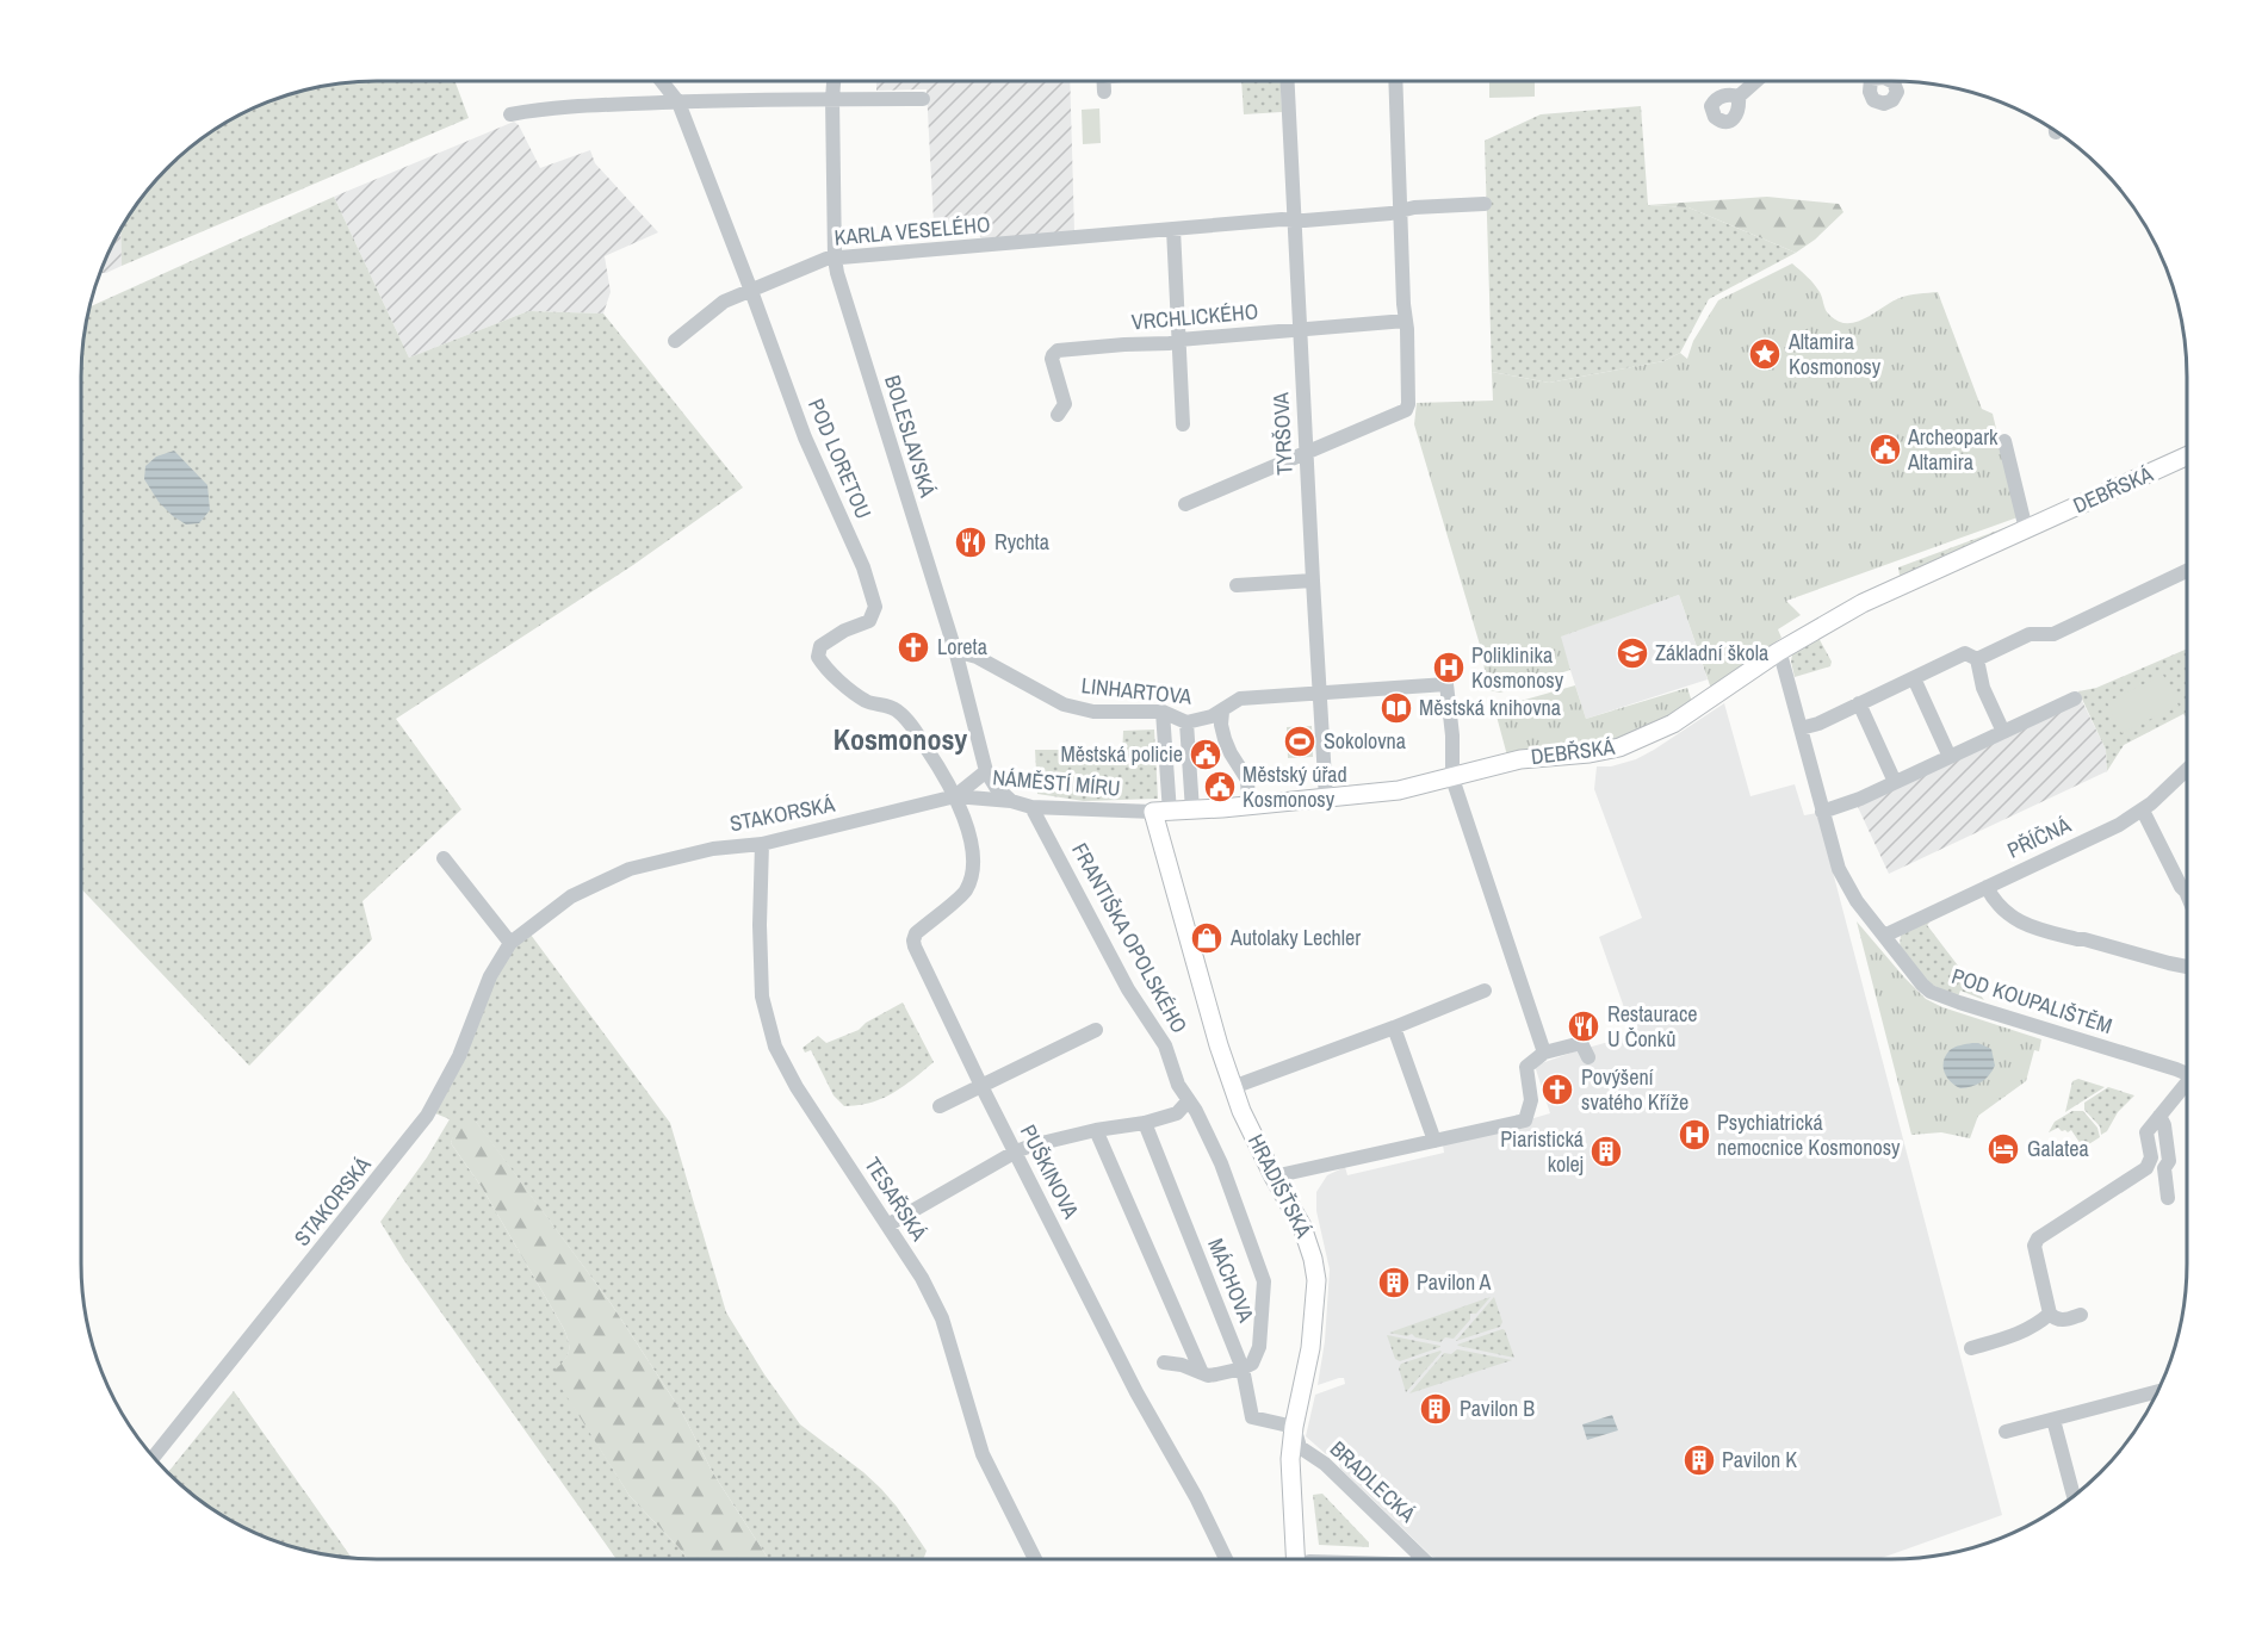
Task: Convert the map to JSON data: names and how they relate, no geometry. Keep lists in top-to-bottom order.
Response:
{
  "streets": {
    "main road": ["DEBŘSKÁ", "HRADIŠŤSKÁ"],
    "street": [
      "KARLA VESELÉHO",
      "VRCHLICKÉHO",
      "TYRŠOVA",
      "BOLESLAVSKÁ",
      "POD LORETOU",
      "LINHARTOVA",
      "NÁMĚSTÍ MÍRU",
      "STAKORSKÁ",
      "PŘÍČNÁ",
      "FRANTIŠKA OPOLSKÉHO",
      "POD KOUPALIŠTĚM",
      "PUŠKINOVA",
      "TESAŘSKÁ",
      "MÁCHOVA",
      "BRADLECKÁ"
    ]
  },
  "crossings": [
    ["KARLA VESELÉHO", "TYRŠOVA"],
    ["KARLA VESELÉHO", "BOLESLAVSKÁ"],
    ["KARLA VESELÉHO", "POD LORETOU"],
    ["VRCHLICKÉHO", "TYRŠOVA"],
    ["TYRŠOVA", "DEBŘSKÁ"],
    ["TYRŠOVA", "LINHARTOVA"],
    ["BOLESLAVSKÁ", "LINHARTOVA"],
    ["BOLESLAVSKÁ", "NÁMĚSTÍ MÍRU"],
    ["POD LORETOU", "NÁMĚSTÍ MÍRU"],
    ["POD LORETOU", "STAKORSKÁ"],
    ["POD LORETOU", "PUŠKINOVA"],
    ["DEBŘSKÁ", "LINHARTOVA"],
    ["DEBŘSKÁ", "NÁMĚSTÍ MÍRU"],
    ["DEBŘSKÁ", "POD KOUPALIŠTĚM"],
    ["DEBŘSKÁ", "HRADIŠŤSKÁ"],
    ["NÁMĚSTÍ MÍRU", "STAKORSKÁ"],
    ["NÁMĚSTÍ MÍRU", "FRANTIŠKA OPOLSKÉHO"],
    ["NÁMĚSTÍ MÍRU", "PUŠKINOVA"],
    ["NÁMĚSTÍ MÍRU", "HRADIŠŤSKÁ"],
    ["STAKORSKÁ", "PUŠKINOVA"],
    ["STAKORSKÁ", "TESAŘSKÁ"],
    ["PŘÍČNÁ", "POD KOUPALIŠTĚM"],
    ["FRANTIŠKA OPOLSKÉHO", "MÁCHOVA"],
    ["HRADIŠŤSKÁ", "MÁCHOVA"],
    ["HRADIŠŤSKÁ", "BRADLECKÁ"],
    ["MÁCHOVA", "BRADLECKÁ"]
  ],
  "districts": ["Kosmonosy"],
  "places": {
    "place": ["Altamira Kosmonosy"],
    "public building": ["Archeopark Altamira", "Městská policie", "Městský úřad Kosmonosy"],
    "restaurant": ["Rychta", "Restaurace U Čonků"],
    "church": ["Loreta", "Povýšení svatého Kříže"],
    "school or university": ["Základní škola"],
    "hospital": ["Poliklinika Kosmonosy", "Psychiatrická nemocnice Kosmonosy"],
    "library": ["Městská knihovna"],
    "sports": ["Sokolovna"],
    "shop": ["Autolaky Lechler"],
    "hotel": ["Galatea"],
    "building": [
      "Piaristická kolej",
      "Pavilon A",
      "Pavilon B",
      "Pavilon K"
    ]
  }
}
